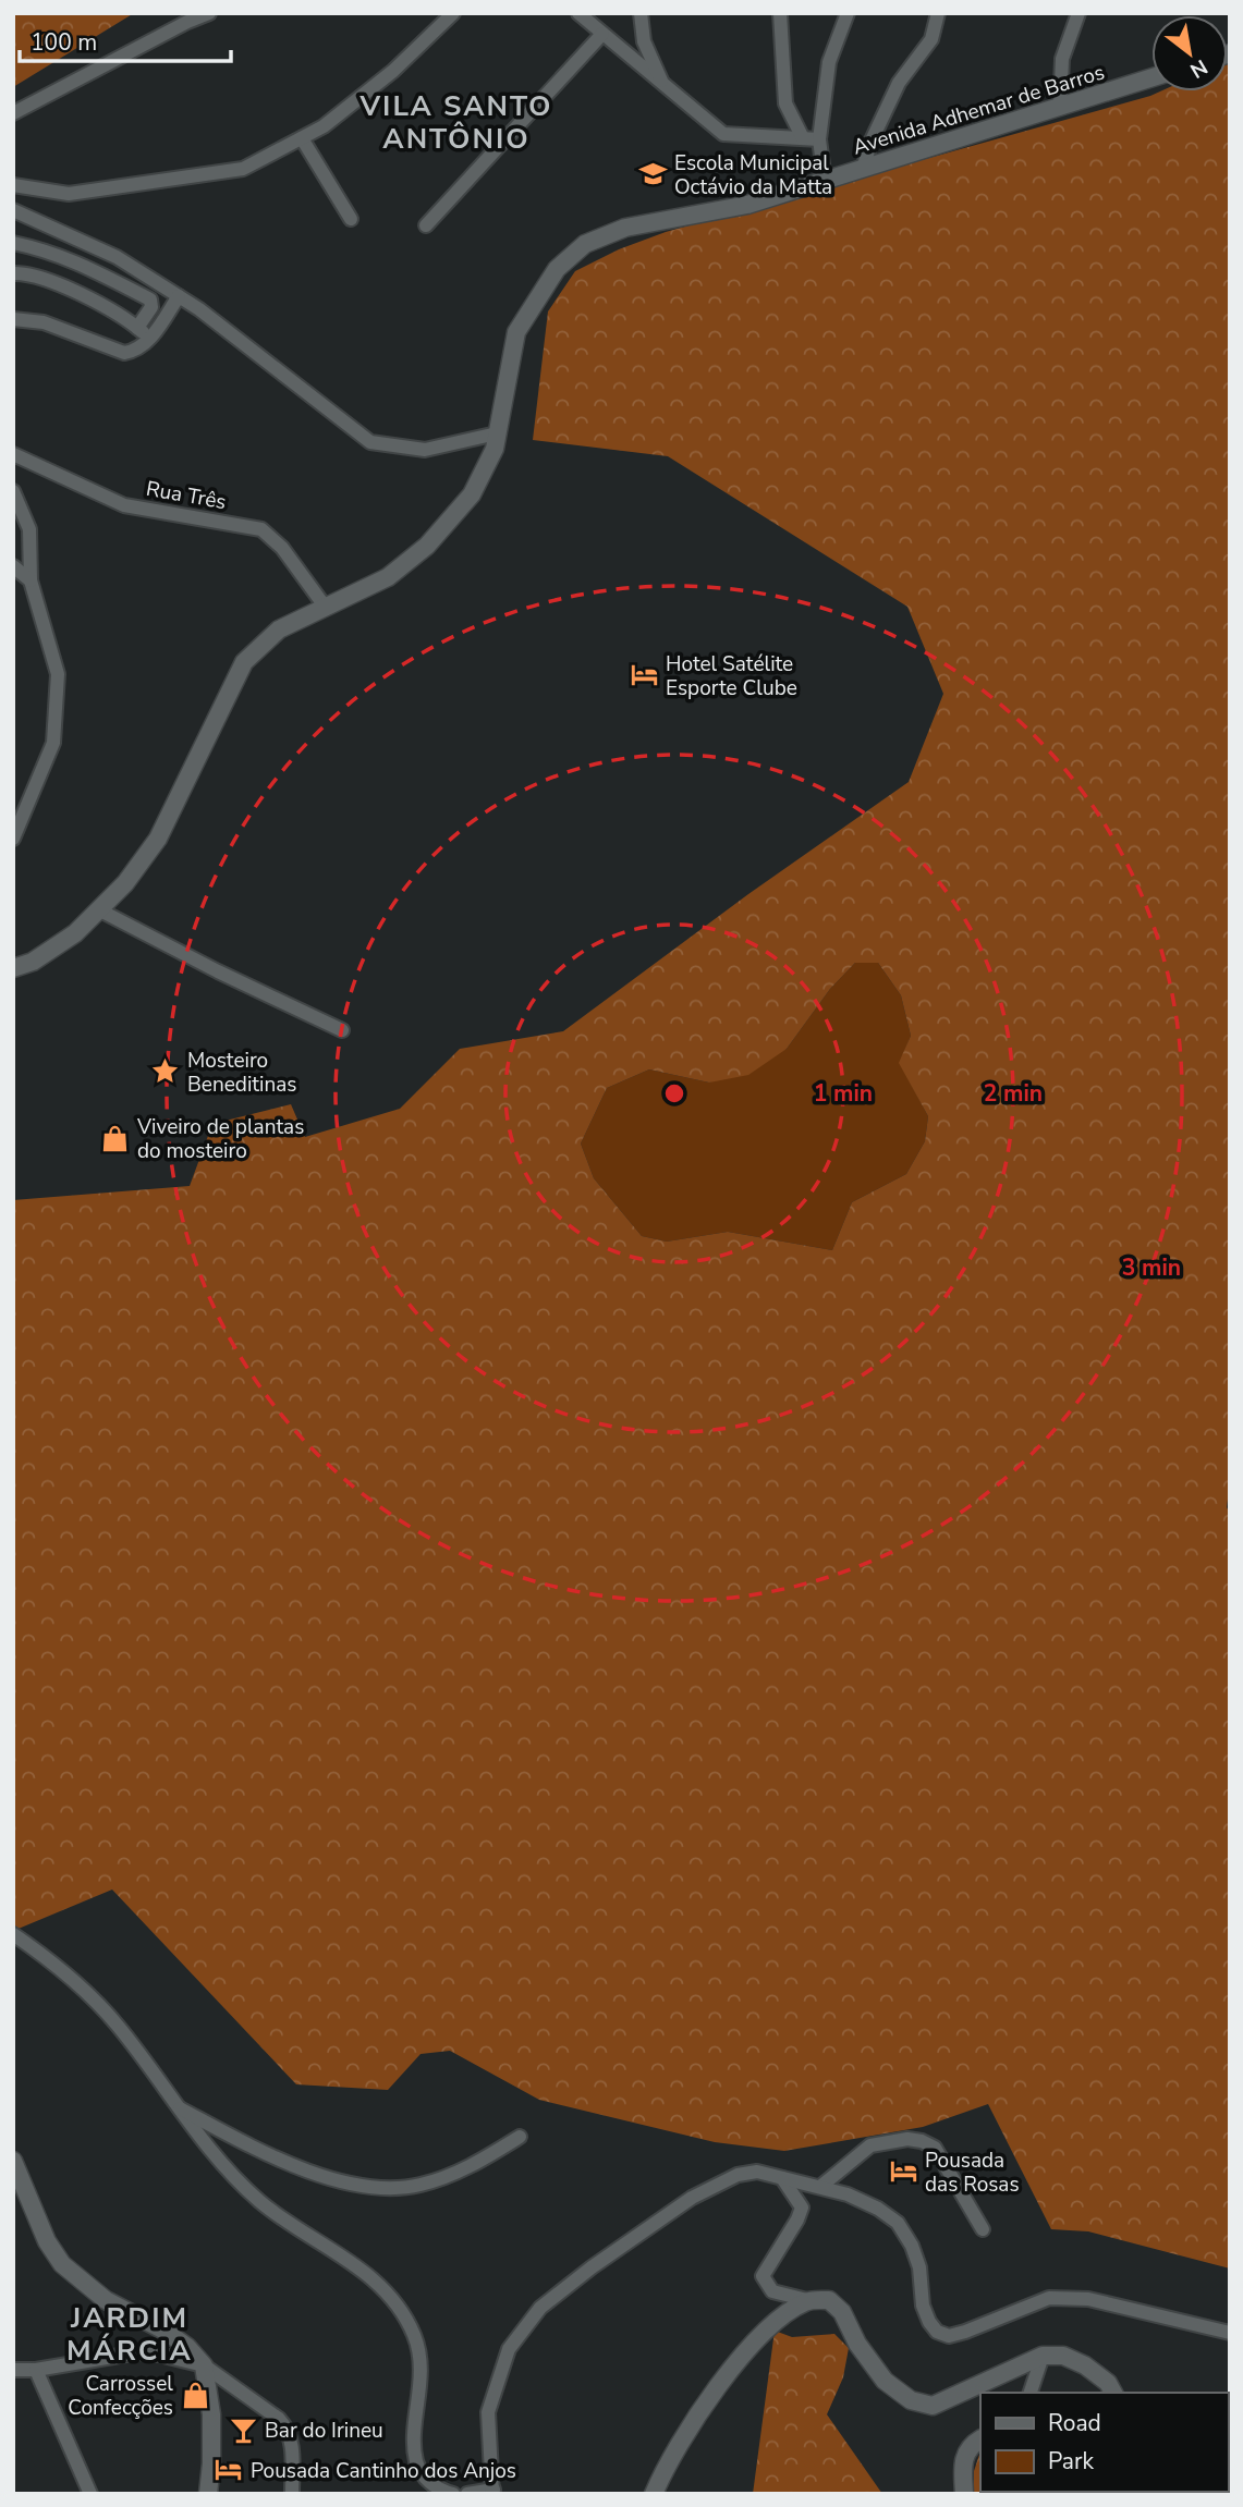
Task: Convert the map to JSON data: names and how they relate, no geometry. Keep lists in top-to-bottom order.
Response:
{
  "streets": {
    "street": ["Avenida Adhemar de Barros", "Rua Três"]
  },
  "crossings": [
    ["Avenida Adhemar de Barros", "Rua Três"]
  ],
  "districts": ["VILA SANTO ANTÔNIO", "JARDIM MÁRCIA"],
  "places": {
    "school or university": ["Escola Municipal Octávio da Matta"],
    "hotel": ["Hotel Satélite Esporte Clube", "Pousada das Rosas", "Pousada Cantinho dos Anjos"],
    "place": ["Mosteiro Beneditinas"],
    "shop": ["Viveiro de plantas do mosteiro", "Carrossel Confecções"],
    "bar": ["Bar do Irineu"]
  },
  "legend": ["Road", "Park"],
  "scale_bar": "100 m",
  "north": "bottom right",
  "rings": ["1 min", "2 min", "3 min"]
}
